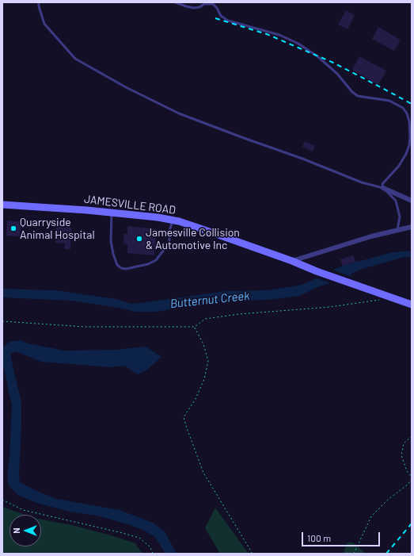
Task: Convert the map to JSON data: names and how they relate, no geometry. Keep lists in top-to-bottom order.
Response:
{
  "streets": {
    "street": ["JAMESVILLE ROAD"]
  },
  "water": ["Butternut Creek"],
  "places": ["Quarryside Animal Hospital", "Jamesville Collision & Automotive Inc"],
  "scale_bar": "100 m",
  "north": "left"
}
